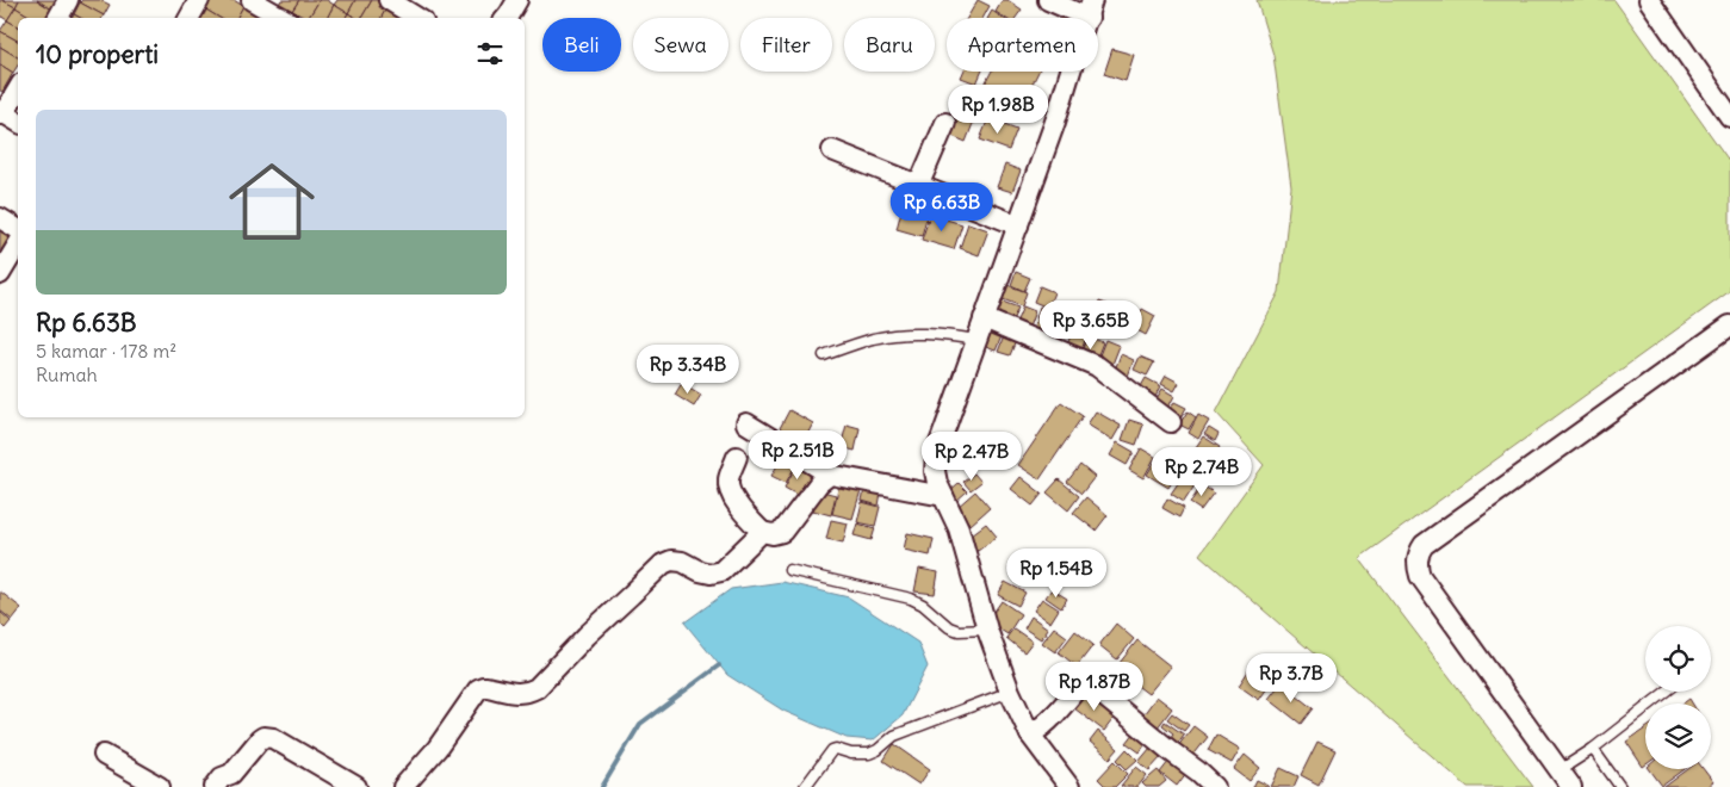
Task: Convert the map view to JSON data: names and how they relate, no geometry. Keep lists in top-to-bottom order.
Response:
{
  "page": {
    "chip": [
      "Beli",
      "Sewa",
      "Filter",
      "Baru",
      "Apartemen"
    ],
    "heading": "10 properti",
    "price": [
      "Rp 1.98B",
      "Rp 6.63B",
      "Rp 3.65B",
      "Rp 3.34B",
      "Rp 2.51B",
      "Rp 2.47B",
      "Rp 2.74B",
      "Rp 1.54B",
      "Rp 3.7B",
      "Rp 1.87B"
    ],
    "list": [
      {
        "name": "Rp 6.63B",
        "note": "5 kamar · 178 m² · Rumah"
      }
    ]
  }
}
